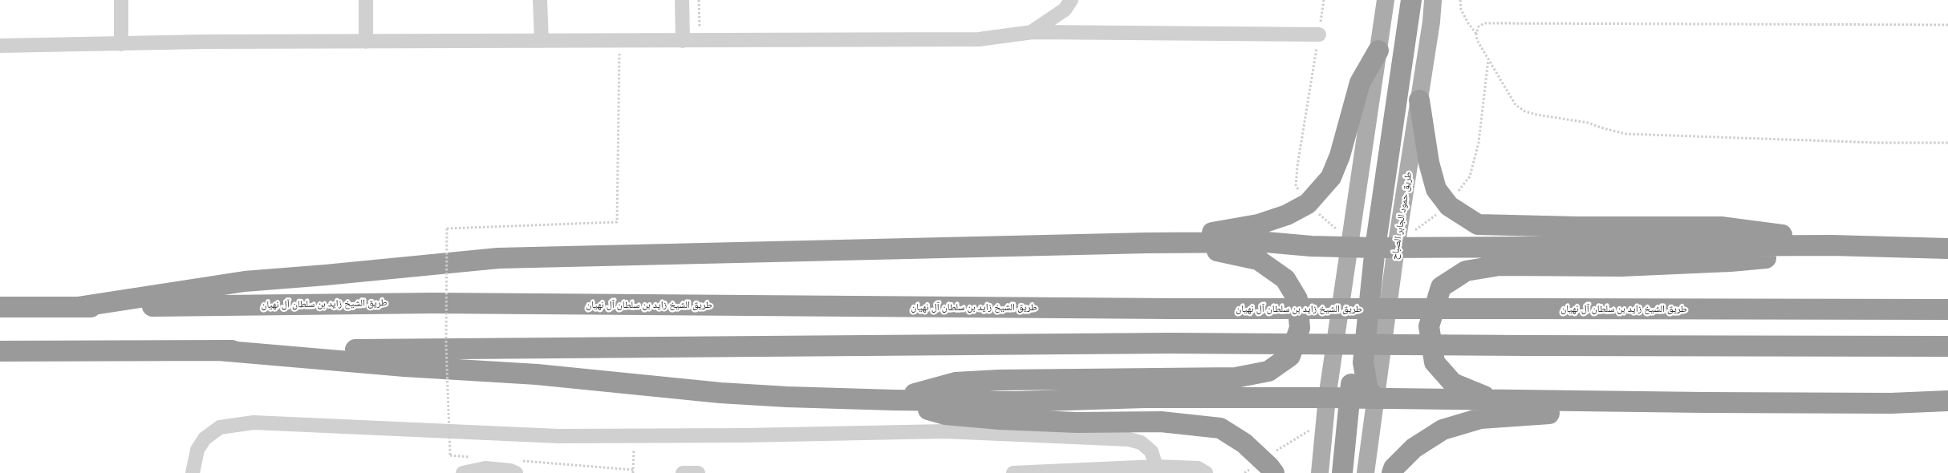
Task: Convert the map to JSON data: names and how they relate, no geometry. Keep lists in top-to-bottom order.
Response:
{
  "streets": {
    "highway": ["طريق الشيخ زايد بن سلطان آل نهيان"],
    "main road": ["طريق حمود الجابر الصباح"]
  }
}
